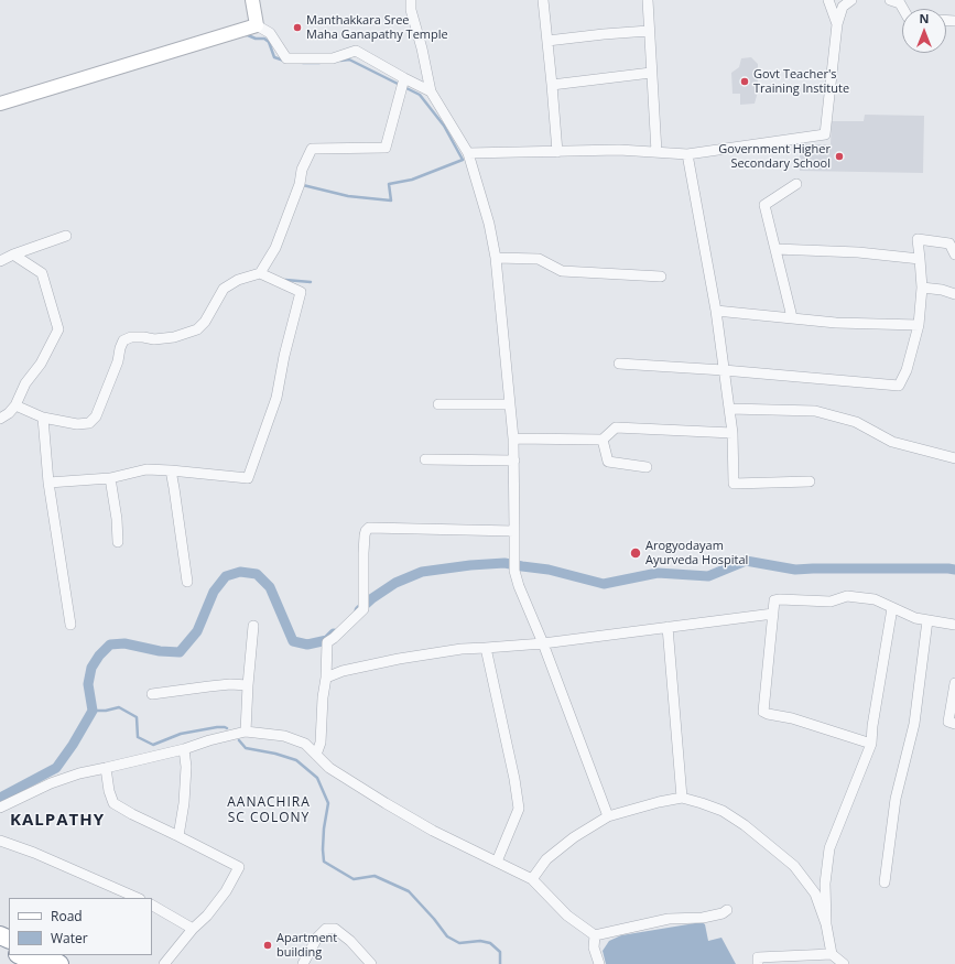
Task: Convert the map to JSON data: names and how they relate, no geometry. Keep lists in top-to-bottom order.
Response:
{
  "districts": ["AANACHIRA SC COLONY", "KALPATHY"],
  "places": [
    "Manthakkara Sree Maha Ganapathy Temple",
    "Govt Teacher's Training Institute",
    "Government Higher Secondary School",
    "Arogyodayam Ayurveda Hospital",
    "Apartment building"
  ],
  "legend": ["Road", "Water"],
  "north": "top"
}
